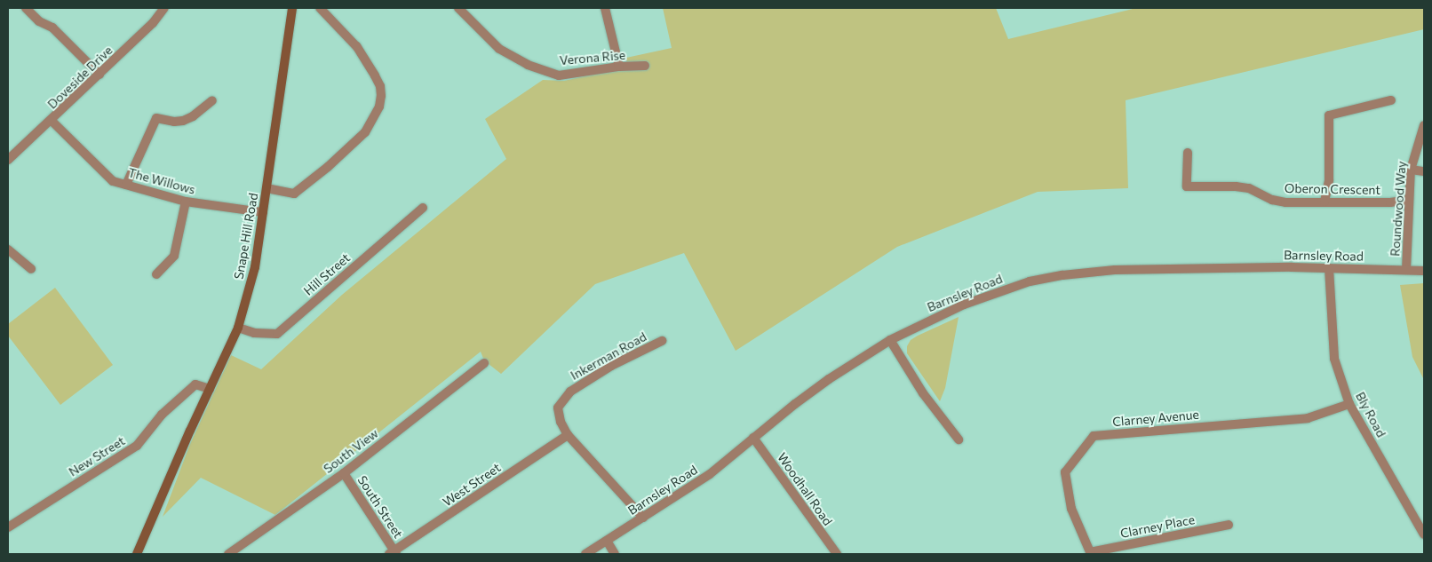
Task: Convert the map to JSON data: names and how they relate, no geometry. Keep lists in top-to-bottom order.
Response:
{
  "streets": {
    "main road": ["Snape Hill Road"],
    "street": [
      "Verona Rise",
      "Doveside Drive",
      "The Willows",
      "Oberon Crescent",
      "Roundwood Way",
      "Barnsley Road",
      "Hill Street",
      "Inkerman Road",
      "Bly Road",
      "Clarney Avenue",
      "South View",
      "New Street",
      "West Street",
      "Woodhall Road",
      "South Street",
      "Clarney Place"
    ]
  },
  "crossings": [
    ["Doveside Drive", "The Willows"],
    ["The Willows", "Snape Hill Road"],
    ["Oberon Crescent", "Roundwood Way"],
    ["Roundwood Way", "Barnsley Road"],
    ["Snape Hill Road", "Hill Street"],
    ["Snape Hill Road", "New Street"],
    ["Barnsley Road", "Inkerman Road"],
    ["Barnsley Road", "Bly Road"],
    ["Barnsley Road", "Woodhall Road"],
    ["Inkerman Road", "West Street"],
    ["Bly Road", "Clarney Avenue"],
    ["Clarney Avenue", "Clarney Place"],
    ["South View", "South Street"],
    ["West Street", "South Street"]
  ]
}
